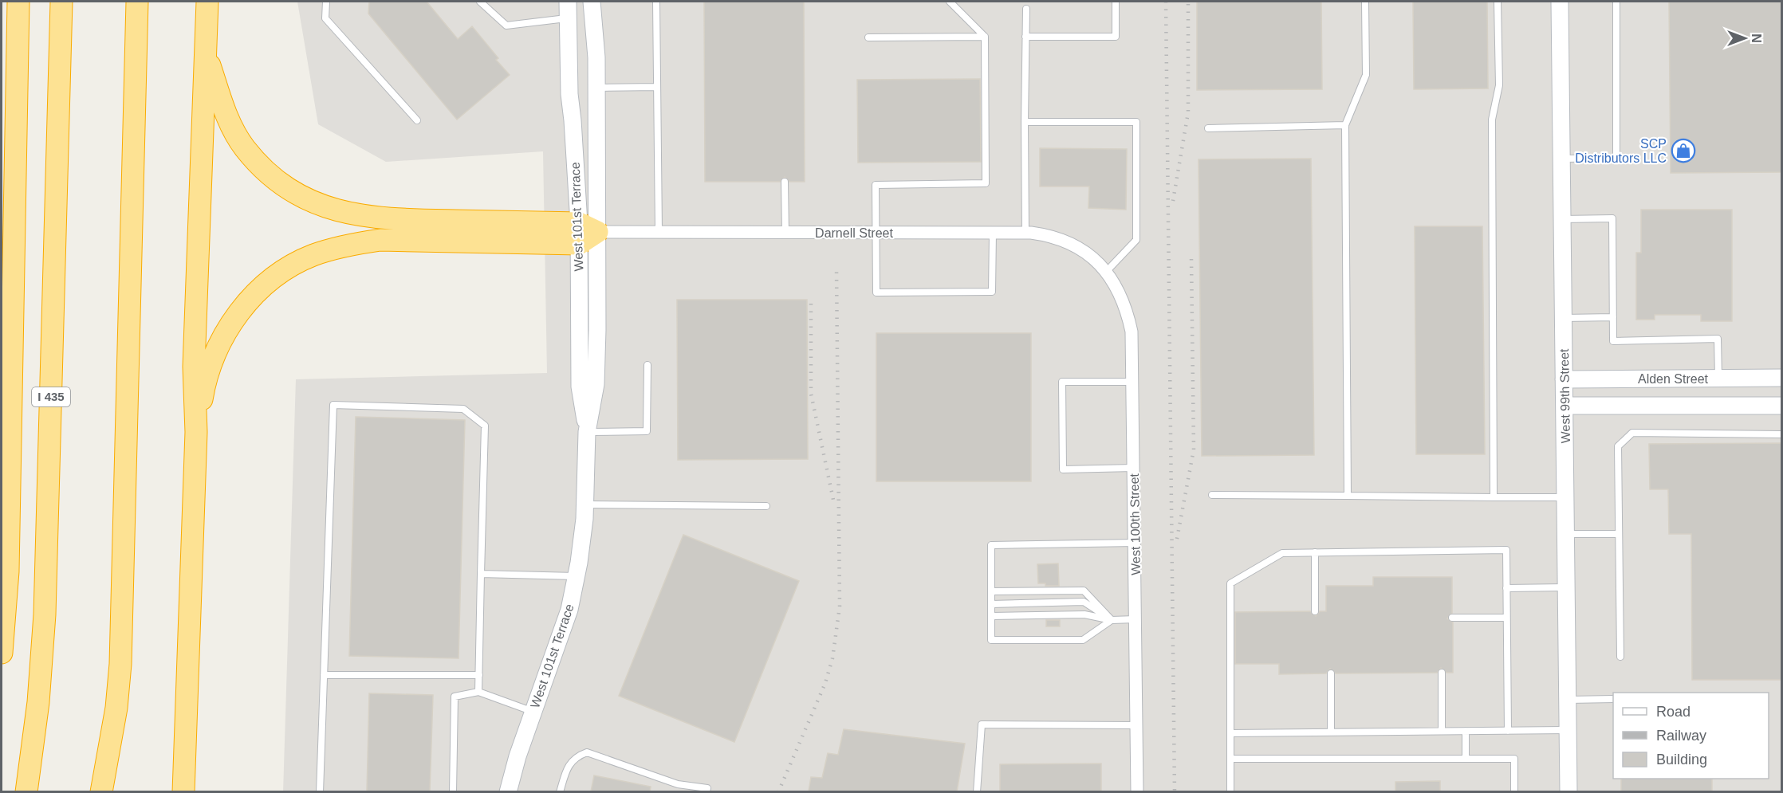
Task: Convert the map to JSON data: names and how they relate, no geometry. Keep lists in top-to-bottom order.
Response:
{
  "streets": {
    "highway": ["I 435"],
    "street": [
      "West 101st Terrace",
      "Darnell Street",
      "Alden Street",
      "West 99th Street",
      "West 100th Street"
    ]
  },
  "crossings": [
    ["West 101st Terrace", "Darnell Street"],
    ["Darnell Street", "West 100th Street"],
    ["Alden Street", "West 99th Street"]
  ],
  "places": {
    "shop": ["SCP Distributors LLC"]
  },
  "legend": ["Road", "Railway", "Building"],
  "north": "right"
}
